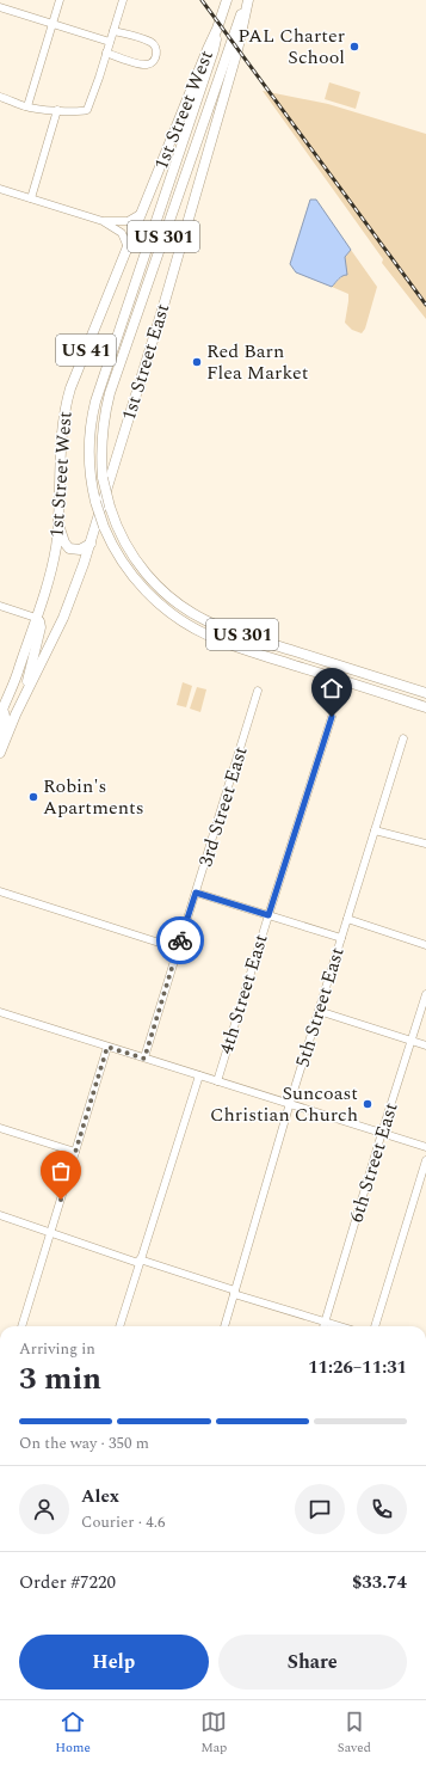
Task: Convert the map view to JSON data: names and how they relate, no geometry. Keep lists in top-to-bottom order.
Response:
{
  "streets": {
    "main road": [
      "1st Street West",
      "US 301",
      "US 41",
      "1st Street East"
    ],
    "street": [
      "3rd Street East",
      "4th Street East",
      "5th Street East",
      "6th Street East"
    ]
  },
  "crossings": [
    ["1st Street West", "1st Street East"]
  ],
  "places": [
    "PAL Charter School",
    "Red Barn Flea Market",
    "Robin's Apartments",
    "Suncoast Christian Church"
  ],
  "page": {
    "heading": ["3 min", "Arriving in", "11:26–11:31"],
    "panel": [
      "Alex",
      "Courier · 4.6",
      "Order #7220",
      "$33.74"
    ],
    "bar": "On the way · 350 m",
    "buttons": ["Help", "Share"],
    "tabs": ["Home", "Map", "Saved"]
  }
}
